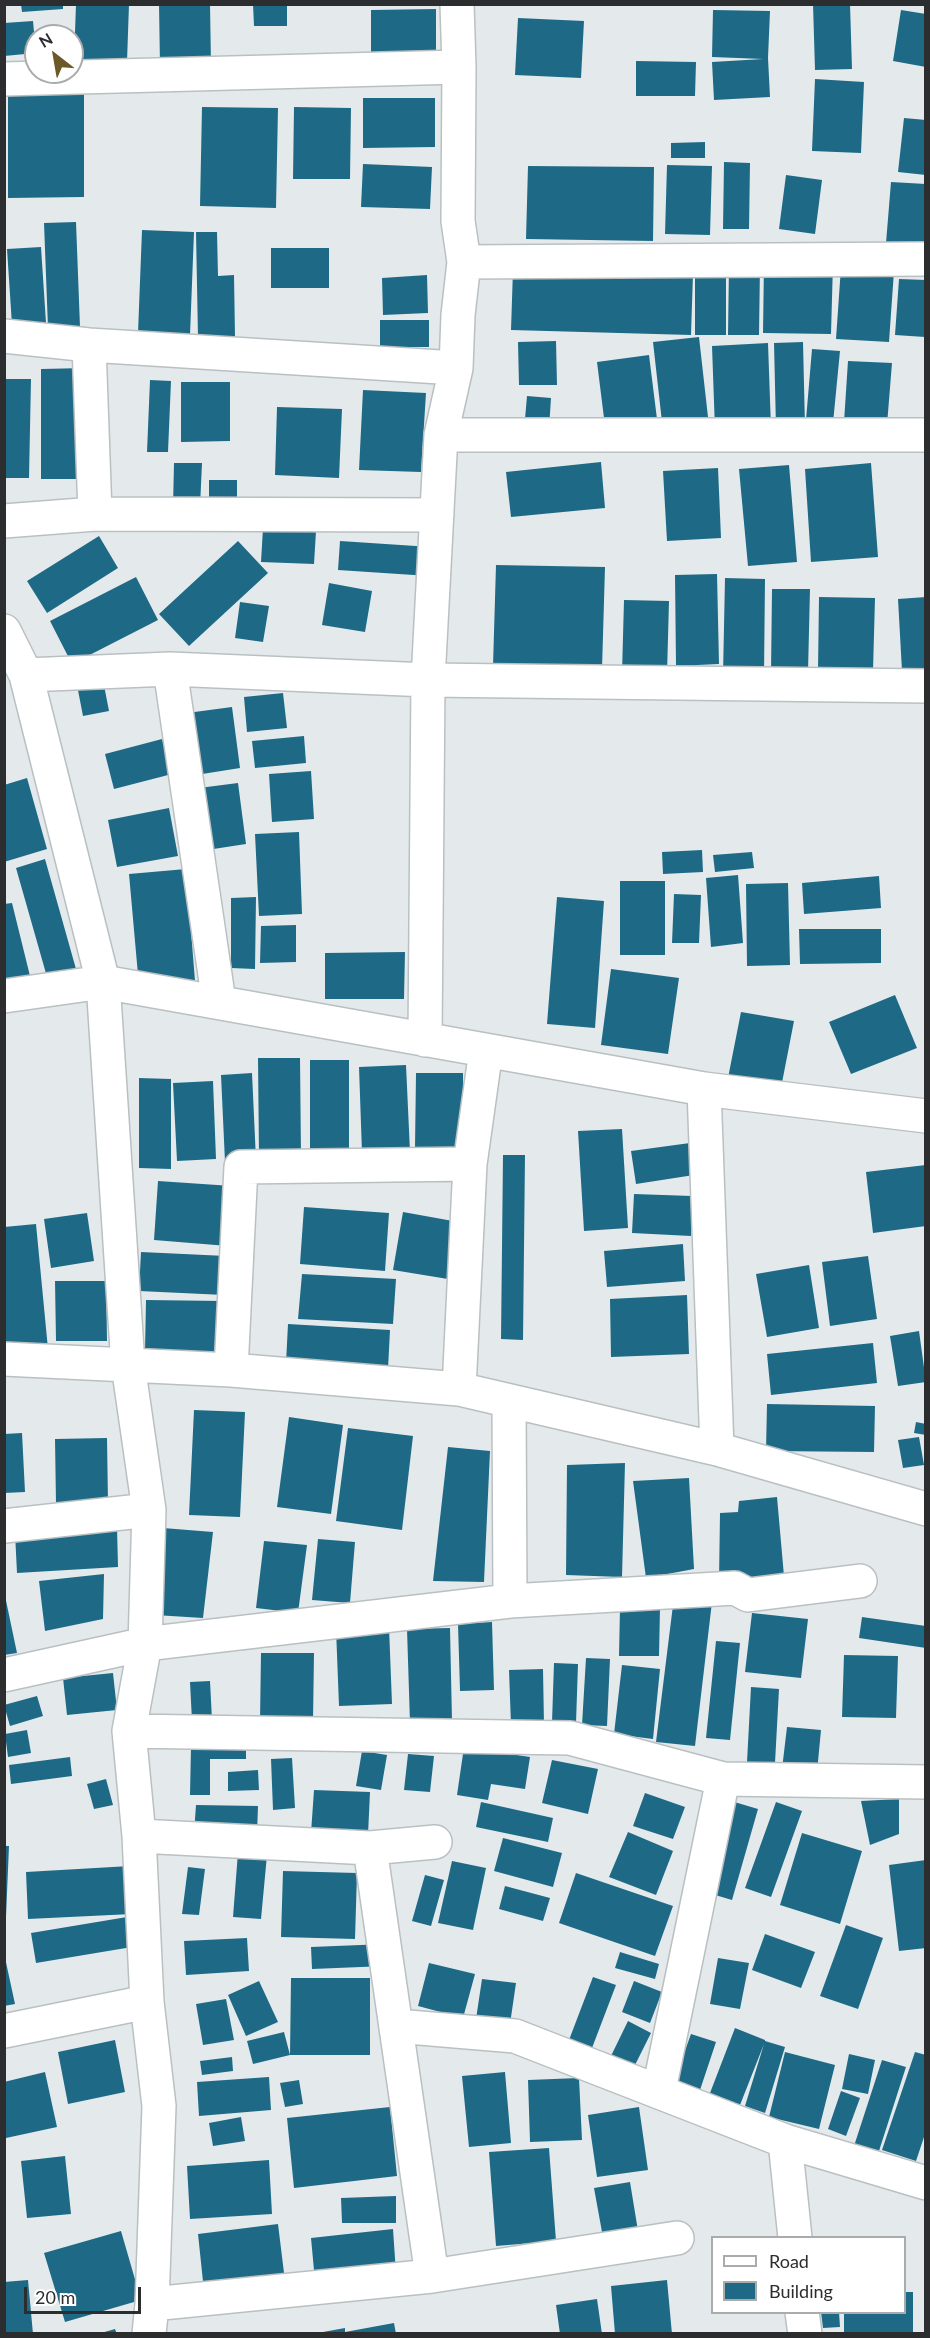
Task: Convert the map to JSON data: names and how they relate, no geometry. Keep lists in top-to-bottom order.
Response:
{
  "legend": ["Road", "Building"],
  "scale_bar": "20 m",
  "north": "top left"
}
